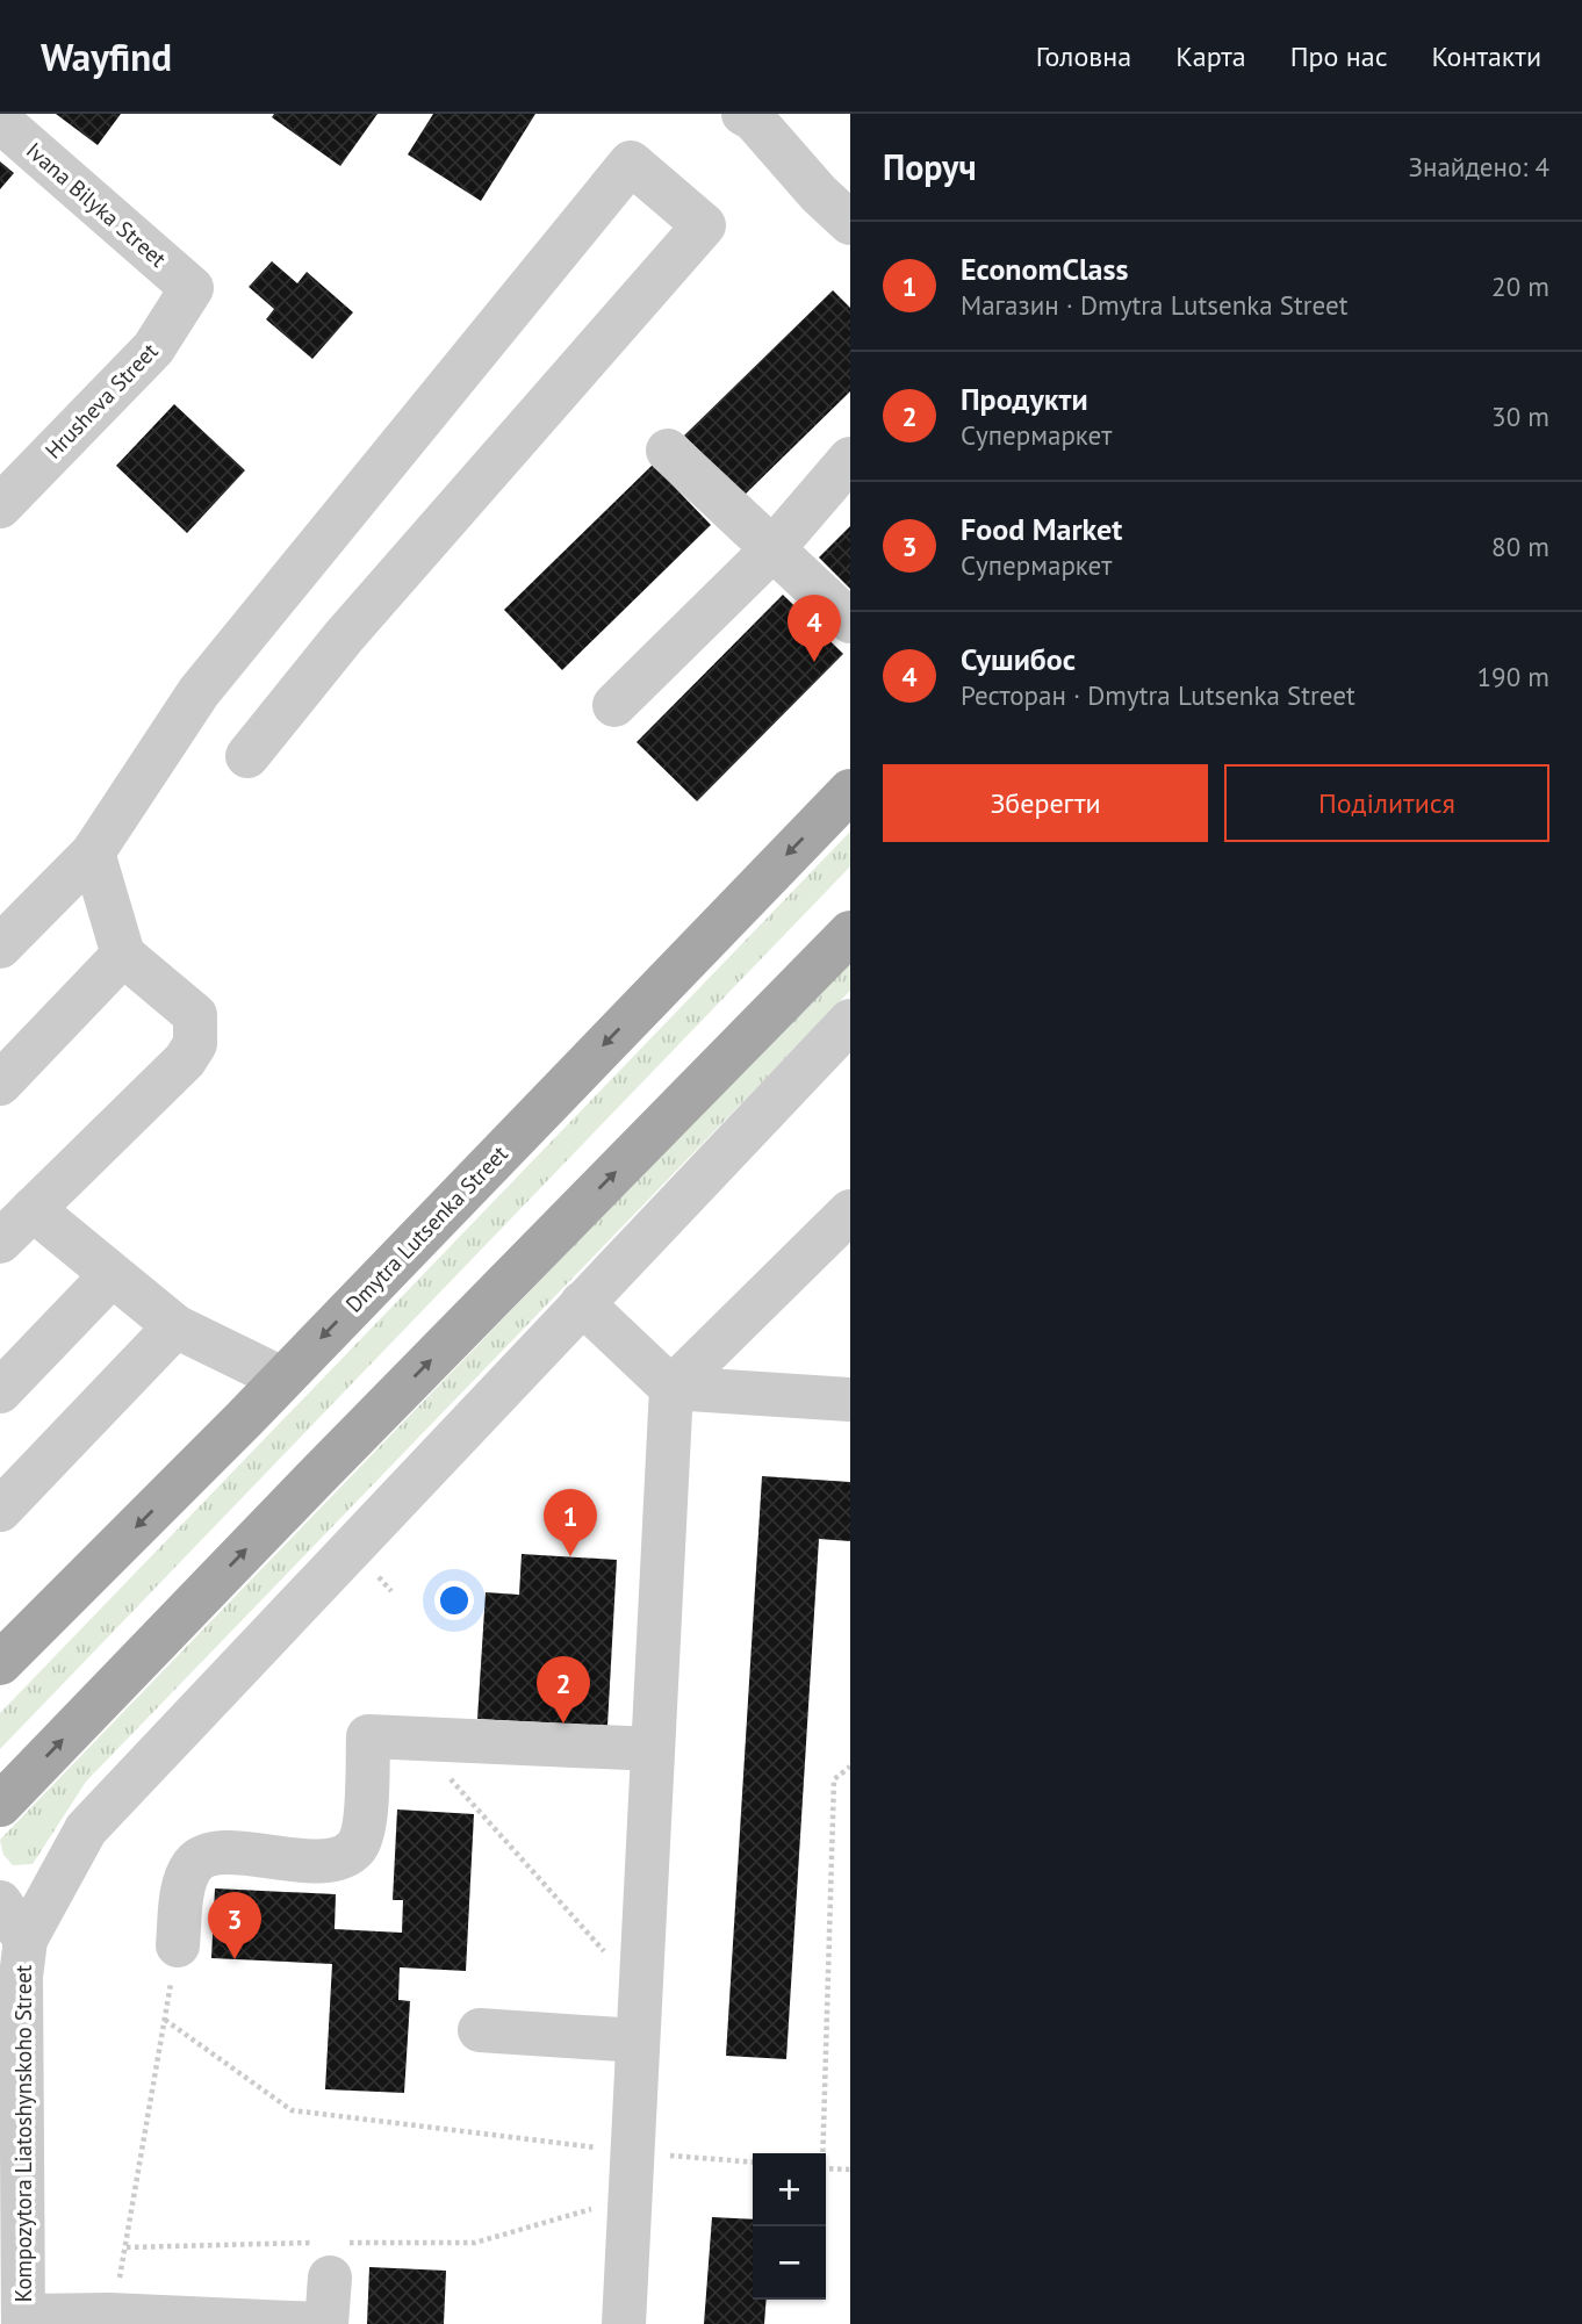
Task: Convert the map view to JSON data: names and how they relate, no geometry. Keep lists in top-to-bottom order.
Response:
{
  "streets": {
    "main road": ["Dmytra Lutsenka Street"],
    "street": ["Ivana Bilyka Street", "Hrusheva Street", "Kompozytora Liatoshynskoho Street"]
  },
  "crossings": [
    ["Ivana Bilyka Street", "Hrusheva Street"]
  ],
  "page": {
    "header": "Wayfind",
    "nav": [
      "Головна",
      "Карта",
      "Про нас",
      "Контакти"
    ],
    "heading": ["Поруч", "Знайдено: 4"],
    "list": [
      {
        "mark": "1",
        "name": "EconomClass",
        "note": "Магазин · Dmytra Lutsenka Street",
        "value": "20 m"
      },
      {
        "mark": "2",
        "name": "Продукти",
        "note": "Супермаркет",
        "value": "30 m"
      },
      {
        "mark": "3",
        "name": "Food Market",
        "note": "Супермаркет",
        "value": "80 m"
      },
      {
        "mark": "4",
        "name": "Сушибос",
        "note": "Ресторан · Dmytra Lutsenka Street",
        "value": "190 m"
      }
    ],
    "pins": [
      "4",
      "1",
      "2",
      "3"
    ],
    "buttons": ["Зберегти", "Поділитися"],
    "map_buttons": ["+", "−"]
  }
}
